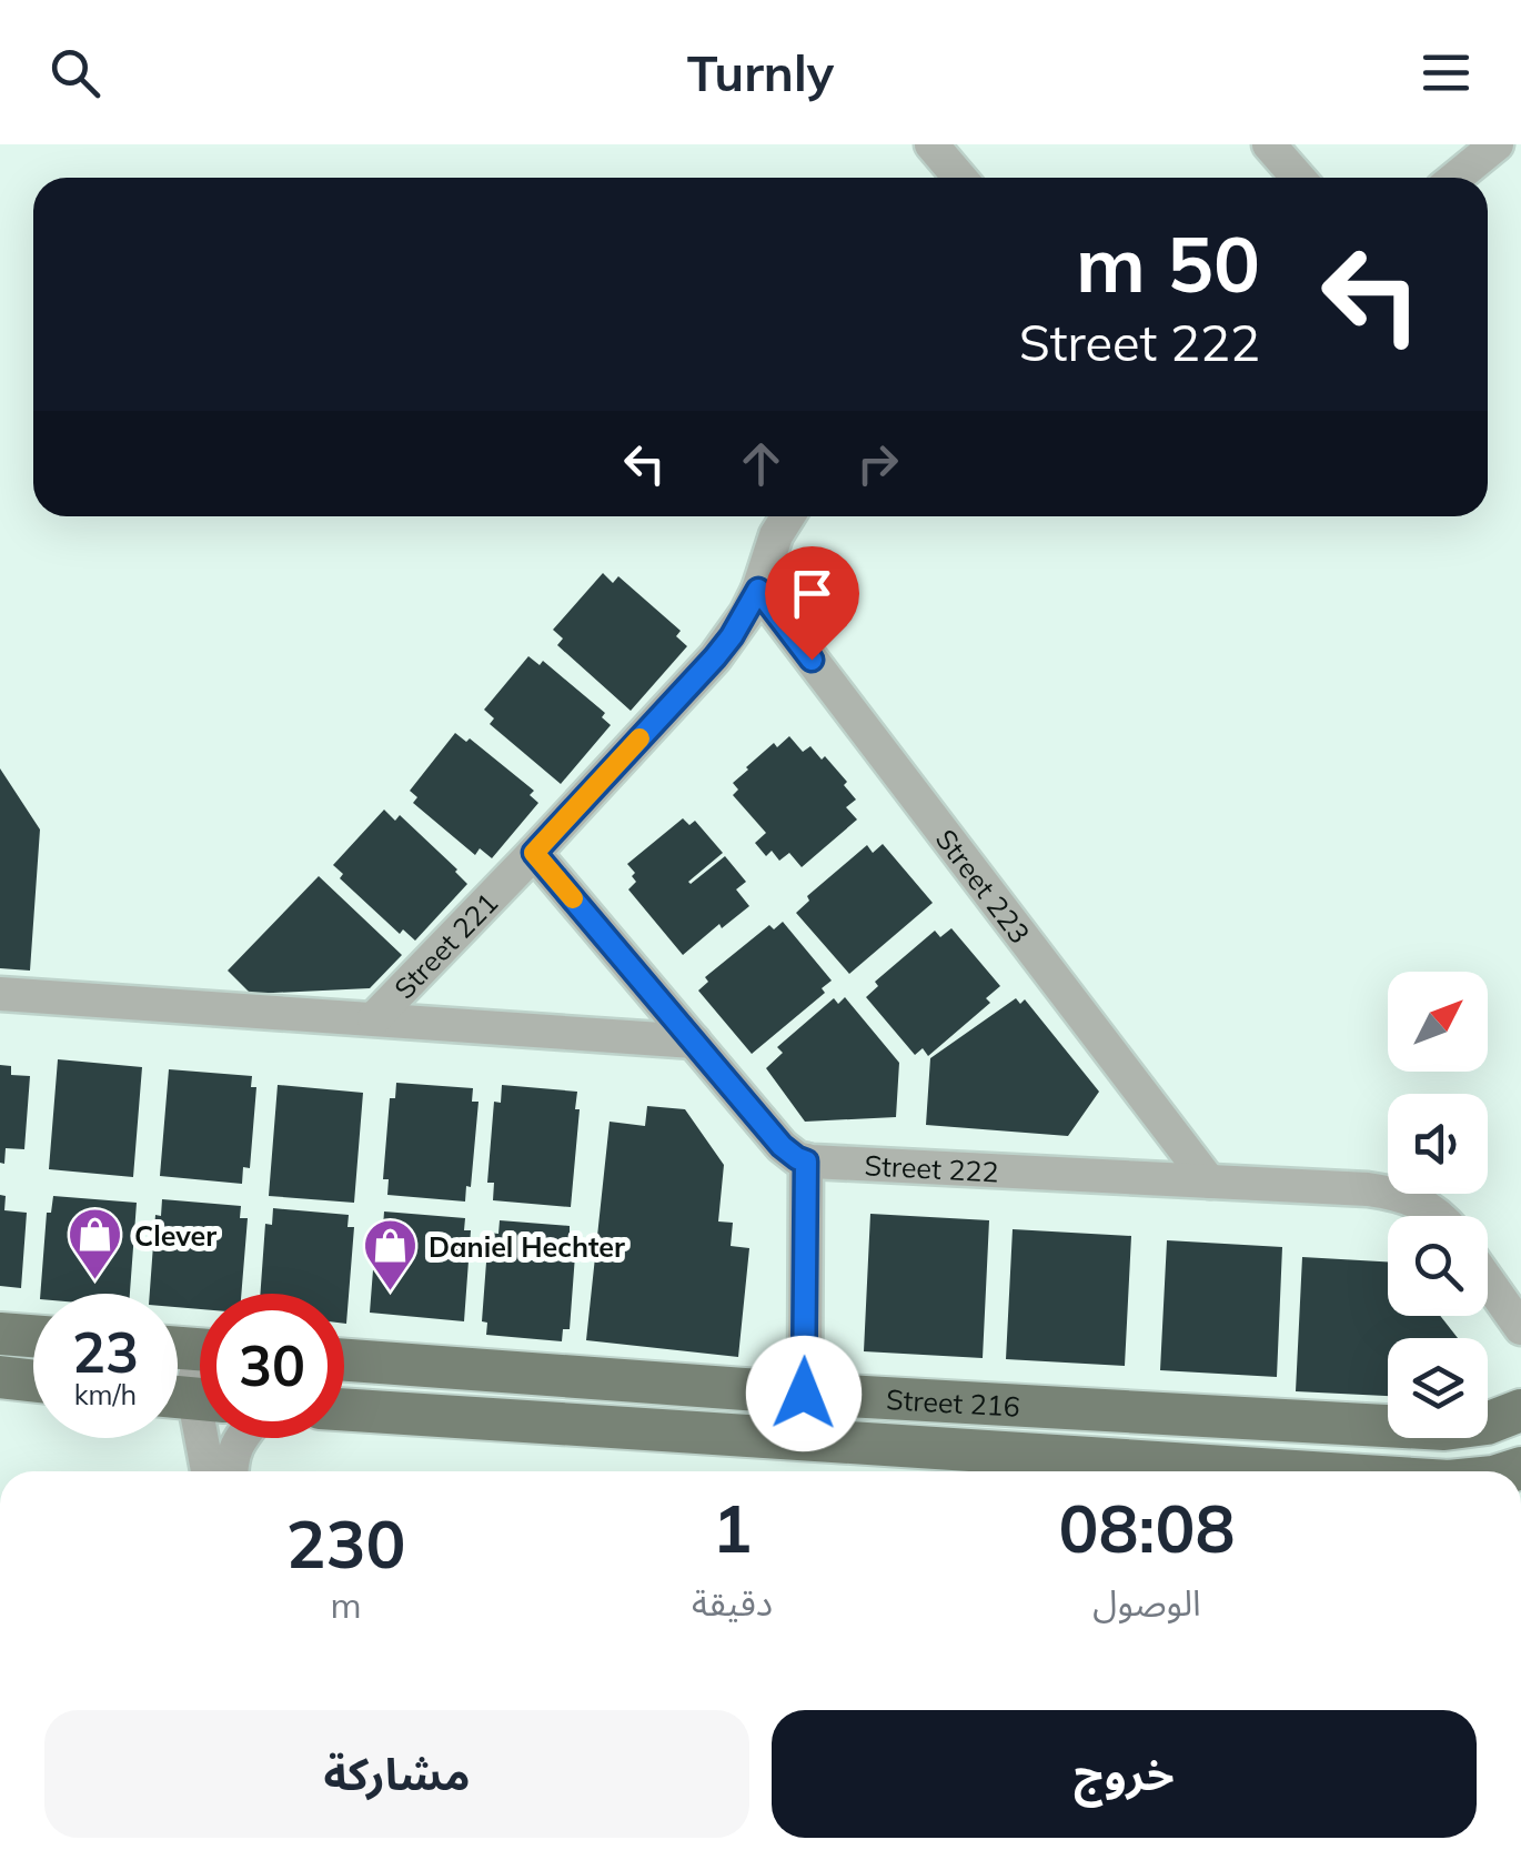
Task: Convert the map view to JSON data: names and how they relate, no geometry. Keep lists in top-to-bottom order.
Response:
{
  "streets": {
    "main road": ["Street 216"],
    "street": ["Street 223", "Street 221", "Street 222"]
  },
  "crossings": [
    ["Street 223", "Street 221"],
    ["Street 223", "Street 222"]
  ],
  "places": {
    "shop": ["Clever", "Daniel Hechter"]
  },
  "north": "top right",
  "page": {
    "header": "Turnly",
    "turn": ["50 m", "Street 222"],
    "speed": "23 km/h",
    "limit": "30",
    "eta": [
      "08:08",
      "الوصول",
      "1",
      "دقيقة",
      "230",
      "m"
    ],
    "buttons": ["خروج", "مشاركة"]
  }
}
